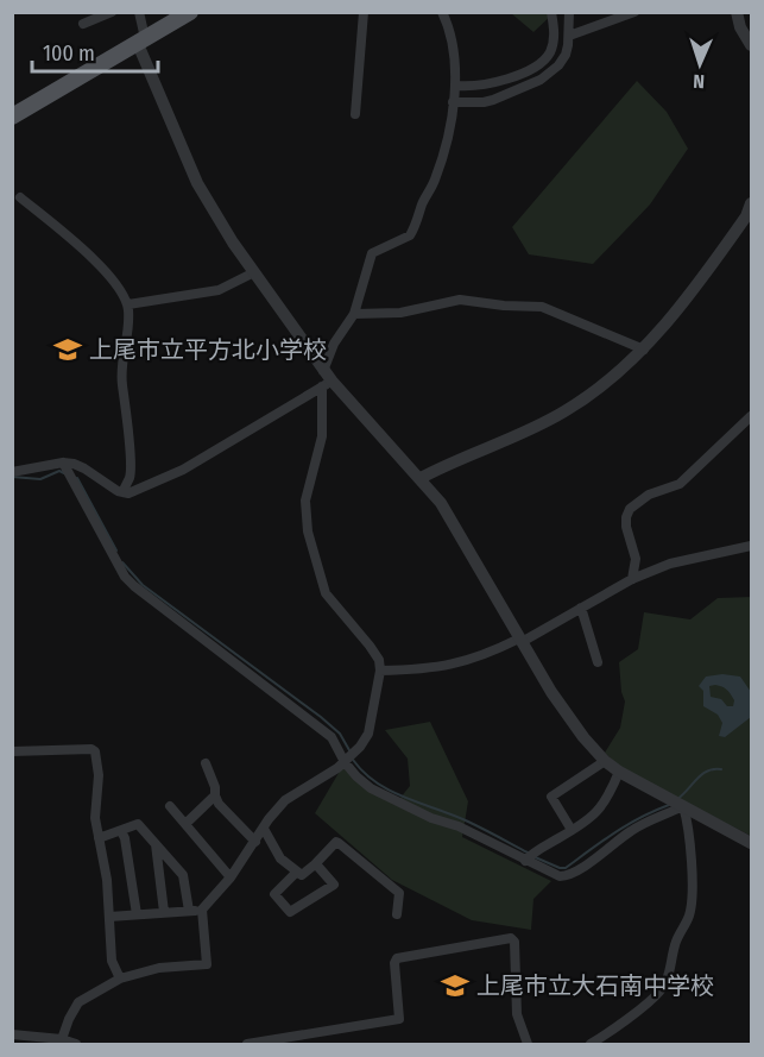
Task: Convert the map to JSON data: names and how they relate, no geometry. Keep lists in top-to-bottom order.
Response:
{
  "places": {
    "school or university": ["上尾市立平方北小学校", "上尾市立大石南中学校"]
  },
  "scale_bar": "100 m",
  "north": "bottom"
}
